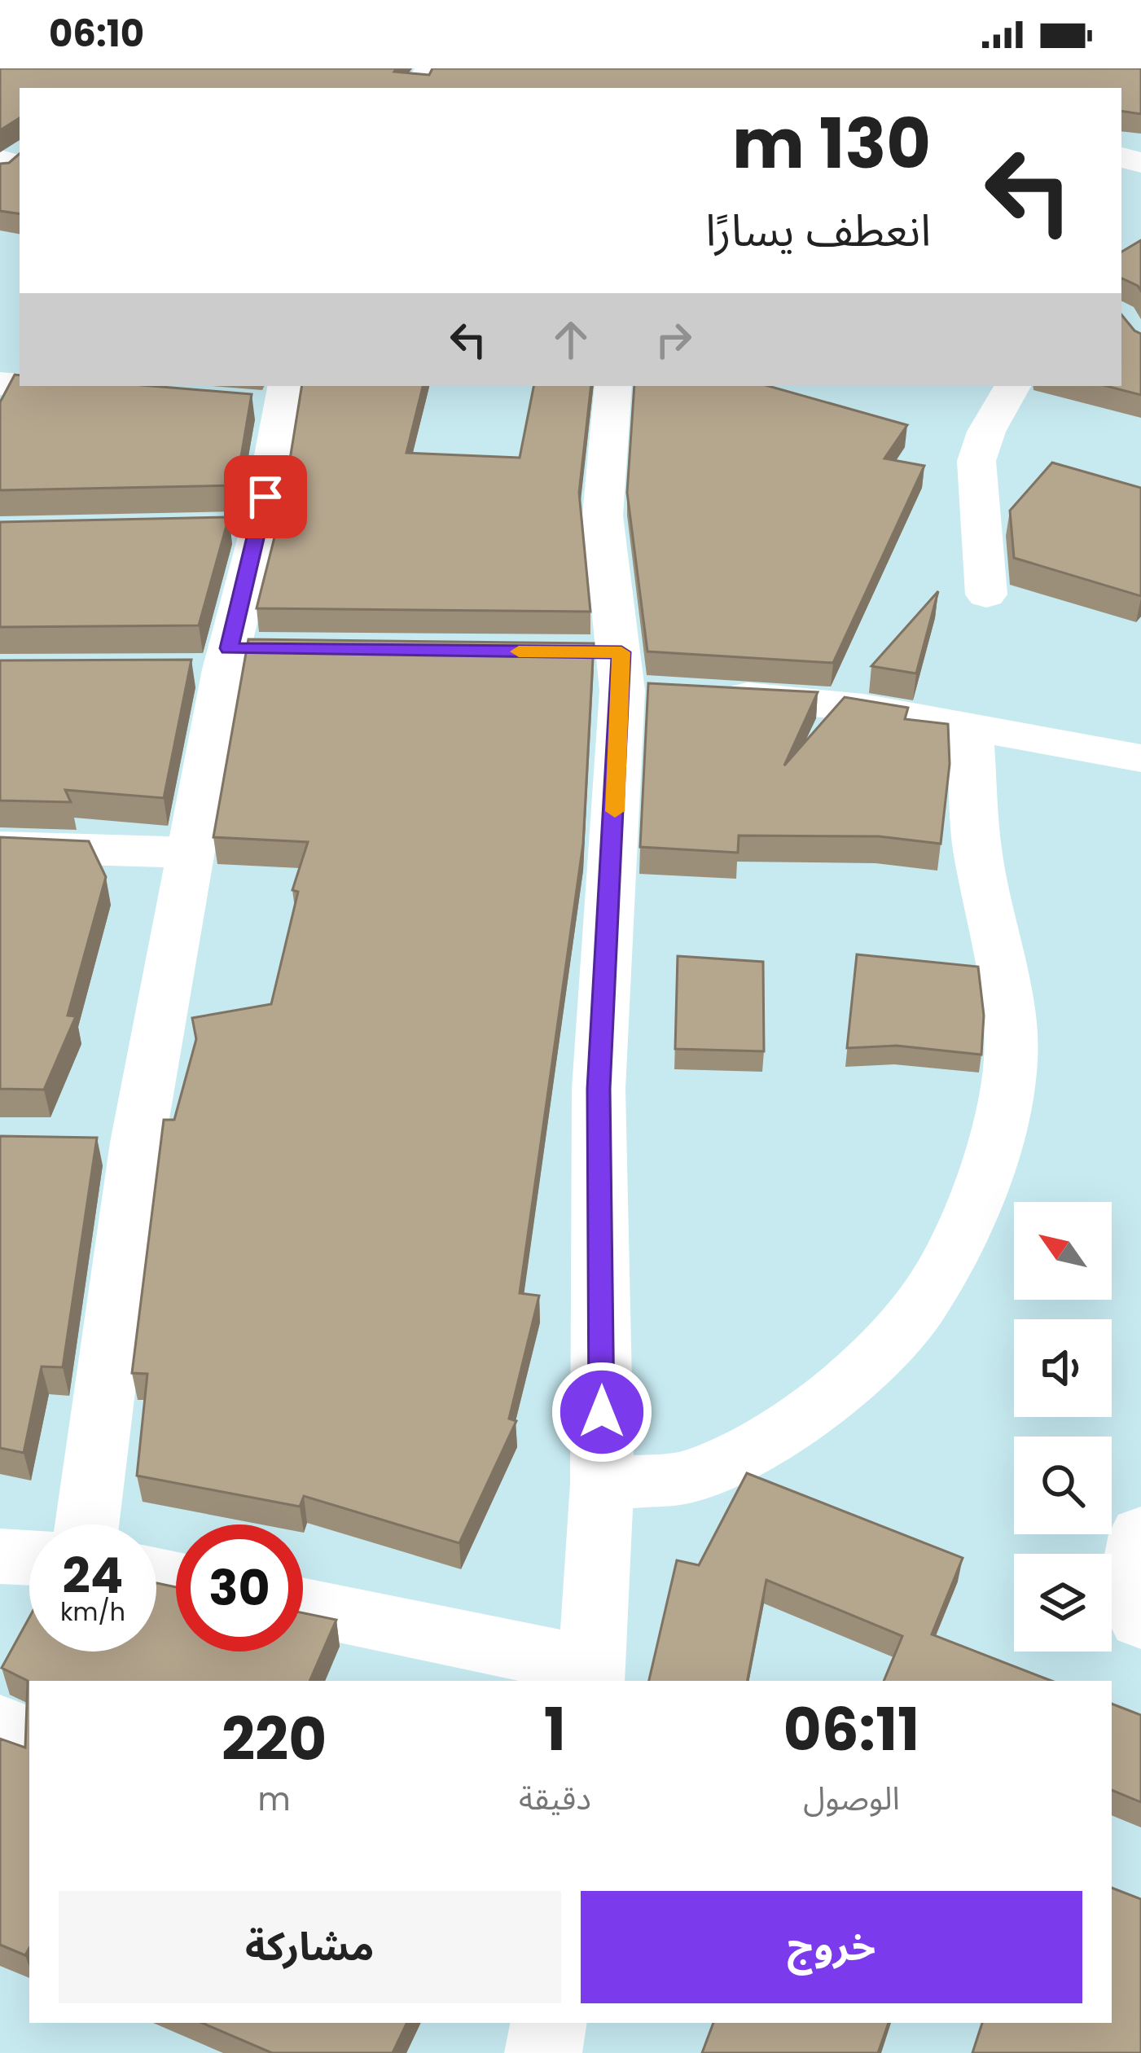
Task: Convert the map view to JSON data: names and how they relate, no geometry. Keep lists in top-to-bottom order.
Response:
{
  "north": "top left",
  "page": {
    "status": "06:10",
    "turn": ["130 m", "انعطف يسارًا"],
    "speed": "24 km/h",
    "limit": "30",
    "eta": [
      "06:11",
      "الوصول",
      "1",
      "دقيقة",
      "220",
      "m"
    ],
    "buttons": ["خروج", "مشاركة"]
  }
}
